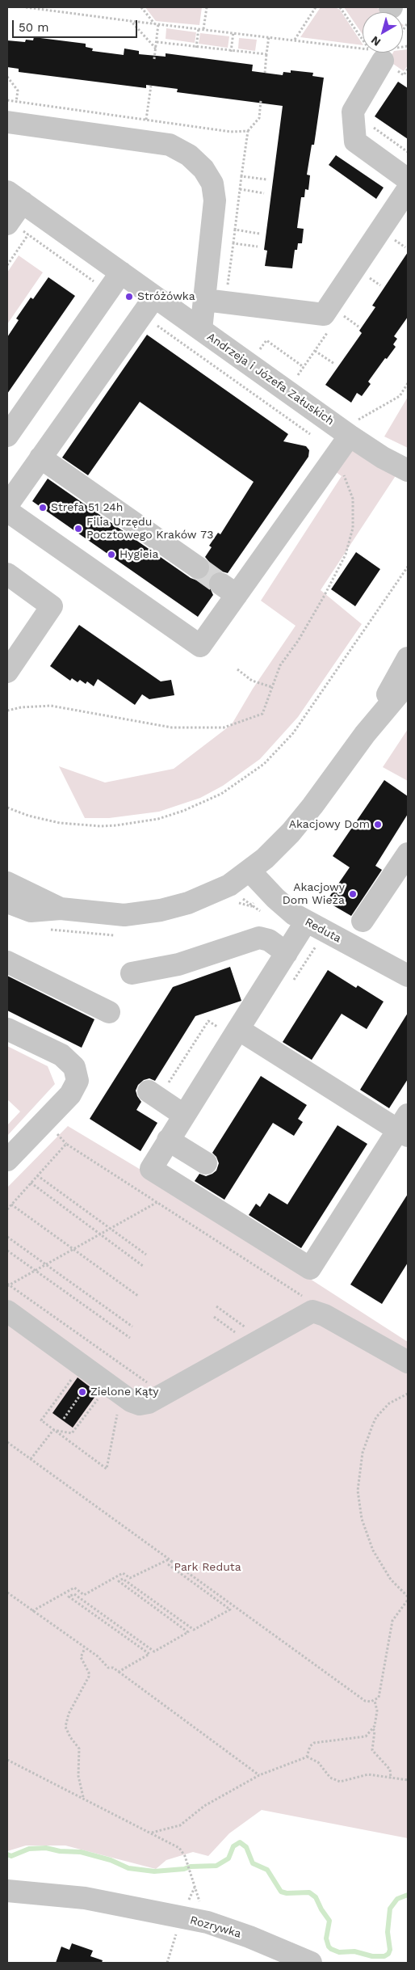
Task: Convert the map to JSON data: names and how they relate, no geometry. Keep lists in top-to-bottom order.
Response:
{
  "streets": {
    "street": ["Andrzeja i Józefa Załuskich", "Reduta", "Rozrywka"]
  },
  "parks": ["Park Reduta"],
  "places": [
    "Stróżówka",
    "Strefa 51 24h",
    "Filia Urzędu Pocztowego Kraków 73",
    "Hygieia",
    "Akacjowy Dom",
    "Akacjowy Dom Wieża",
    "Zielone Kąty"
  ],
  "scale_bar": "50 m",
  "north": "bottom left"
}
